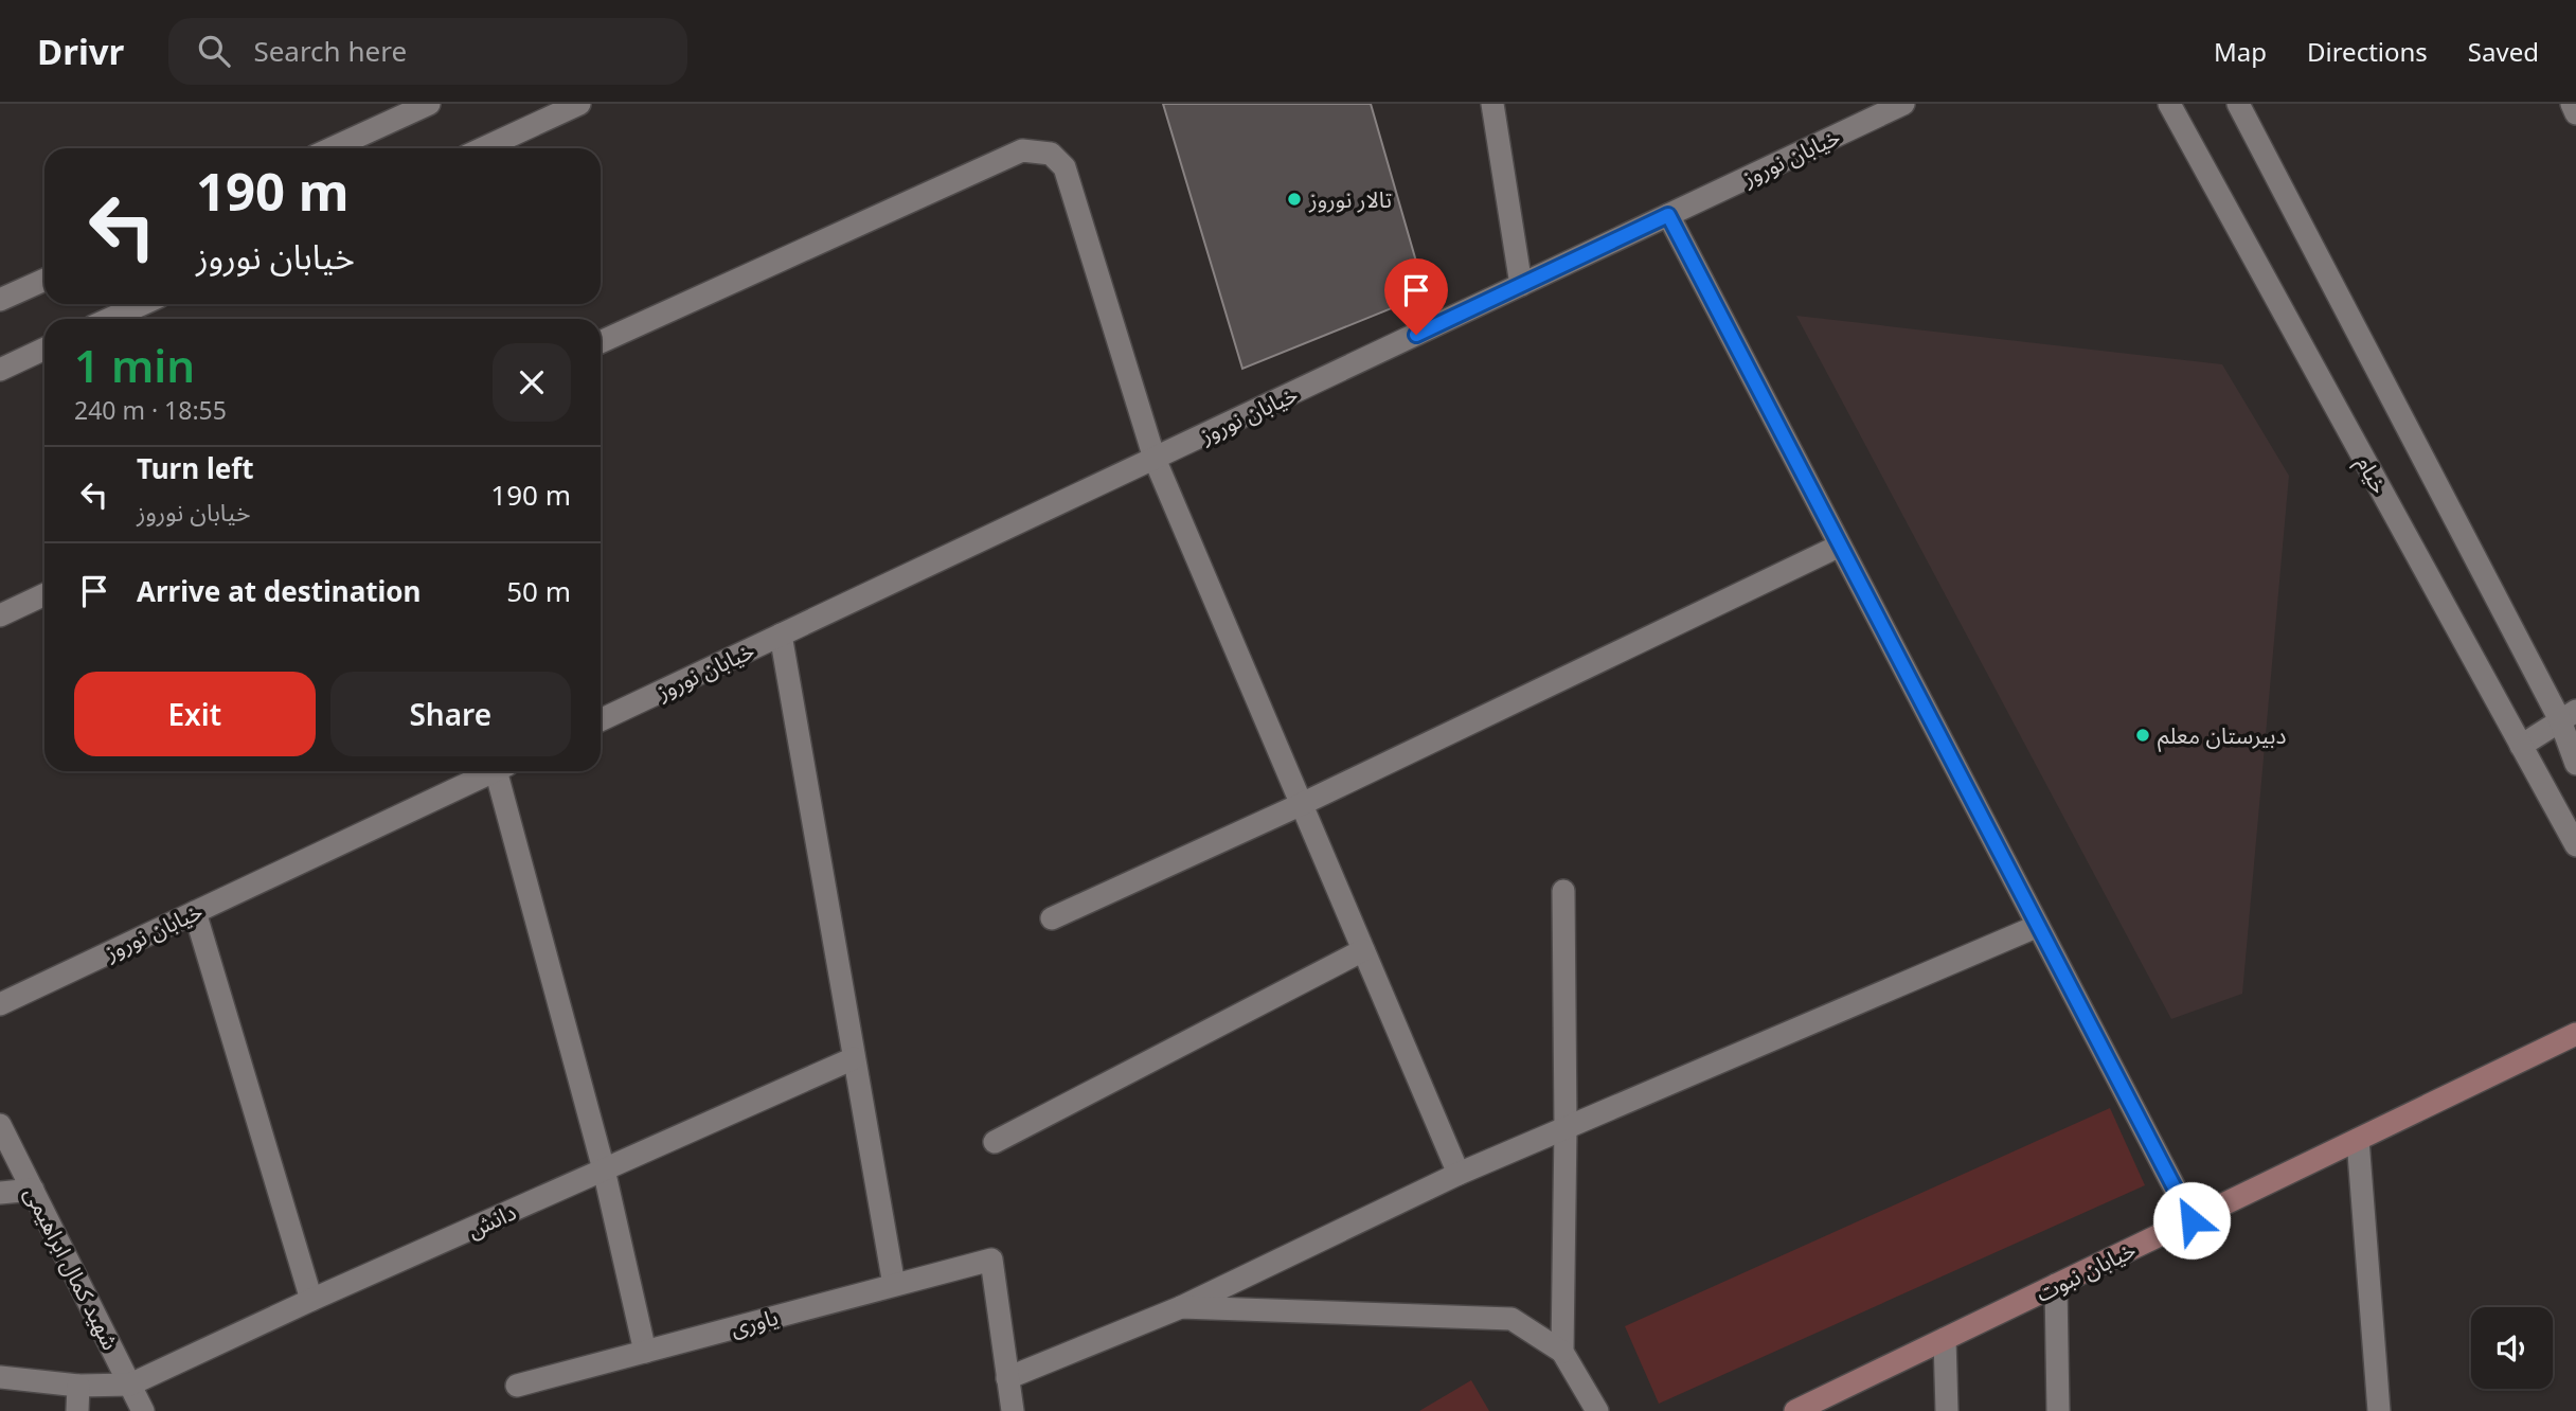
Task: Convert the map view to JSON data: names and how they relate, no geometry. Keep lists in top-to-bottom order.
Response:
{
  "streets": {
    "main road": ["خیابان نبوت"],
    "street": [
      "خیابان نوروز",
      "خیام",
      "دانش",
      "شهید کمال ابراهیمی",
      "یاوری"
    ]
  },
  "crossings": [
    ["دانش", "شهید کمال ابراهیمی"]
  ],
  "places": ["تالار نوروز", "دبیرستان معلم"],
  "page": {
    "header": "Drivr",
    "search": "Search here",
    "nav": ["Map", "Directions", "Saved"],
    "turn": ["190 m", "خیابان نوروز"],
    "heading": ["1 min", "240 m · 18:55"],
    "list": [
      {
        "name": "Turn left",
        "note": "خیابان نوروز",
        "value": "190 m"
      },
      {
        "name": "Arrive at destination",
        "value": "50 m"
      }
    ],
    "buttons": ["Exit", "Share"]
  }
}
